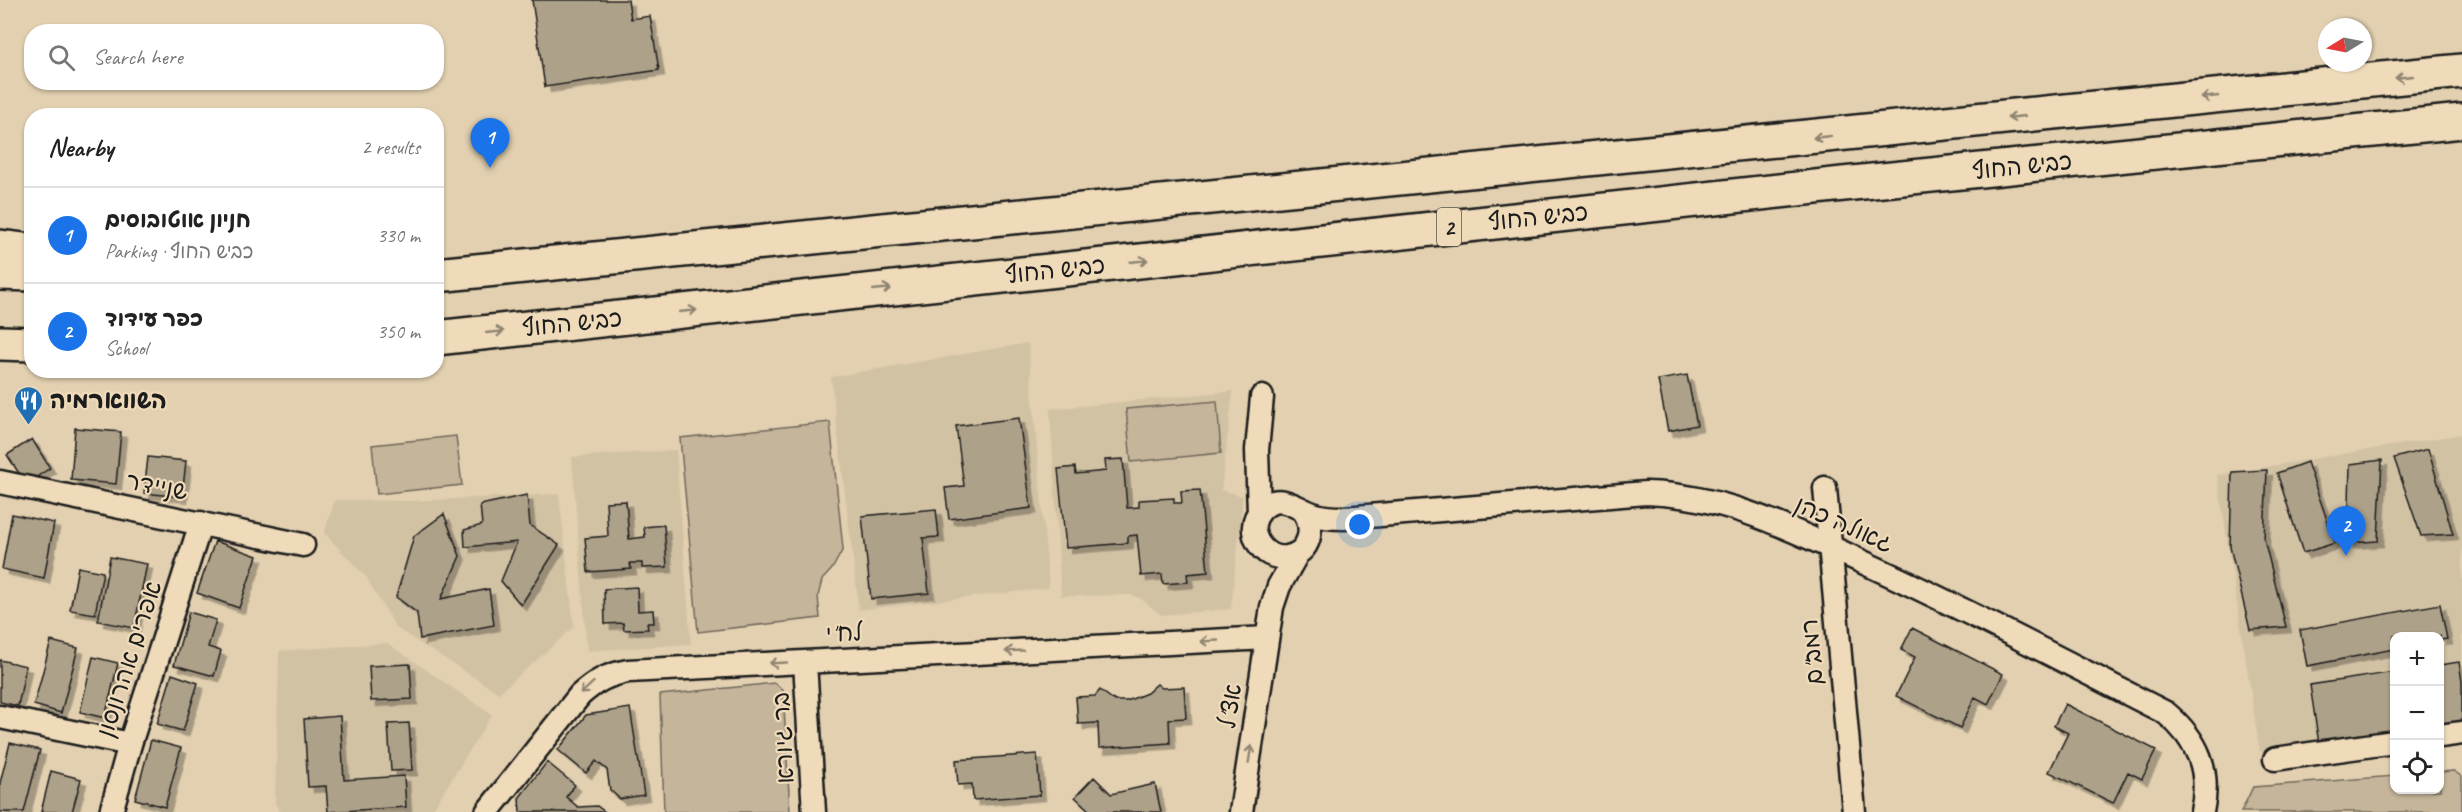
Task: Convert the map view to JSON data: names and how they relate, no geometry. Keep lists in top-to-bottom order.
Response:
{
  "streets": {
    "highway": ["כביש החוף", "2"],
    "street": [
      "שניידר",
      "גאולה כהן",
      "לח\"י",
      "רמב\"ם",
      "אפרים אהרונסון",
      "אצ\"ל",
      "בר גיורא"
    ]
  },
  "crossings": [
    ["שניידר", "אפרים אהרונסון"],
    ["גאולה כהן", "רמב\"ם"],
    ["גאולה כהן", "אצ\"ל"],
    ["לח\"י", "אצ\"ל"],
    ["לח\"י", "בר גיורא"]
  ],
  "one_way": ["לח\"י", "אצ\"ל"],
  "places": {
    "restaurant": ["השווארמיה"]
  },
  "north": "left",
  "page": {
    "search": "Search here",
    "heading": ["Nearby", "2 results"],
    "pins": ["1", "2"],
    "list": [
      {
        "mark": "1",
        "name": "חניון אוטובוסים",
        "note": "Parking · כביש החוף",
        "value": "330 m"
      },
      {
        "mark": "2",
        "name": "כפר עידוד",
        "note": "School",
        "value": "350 m"
      }
    ],
    "map_buttons": ["+", "−"]
  }
}
